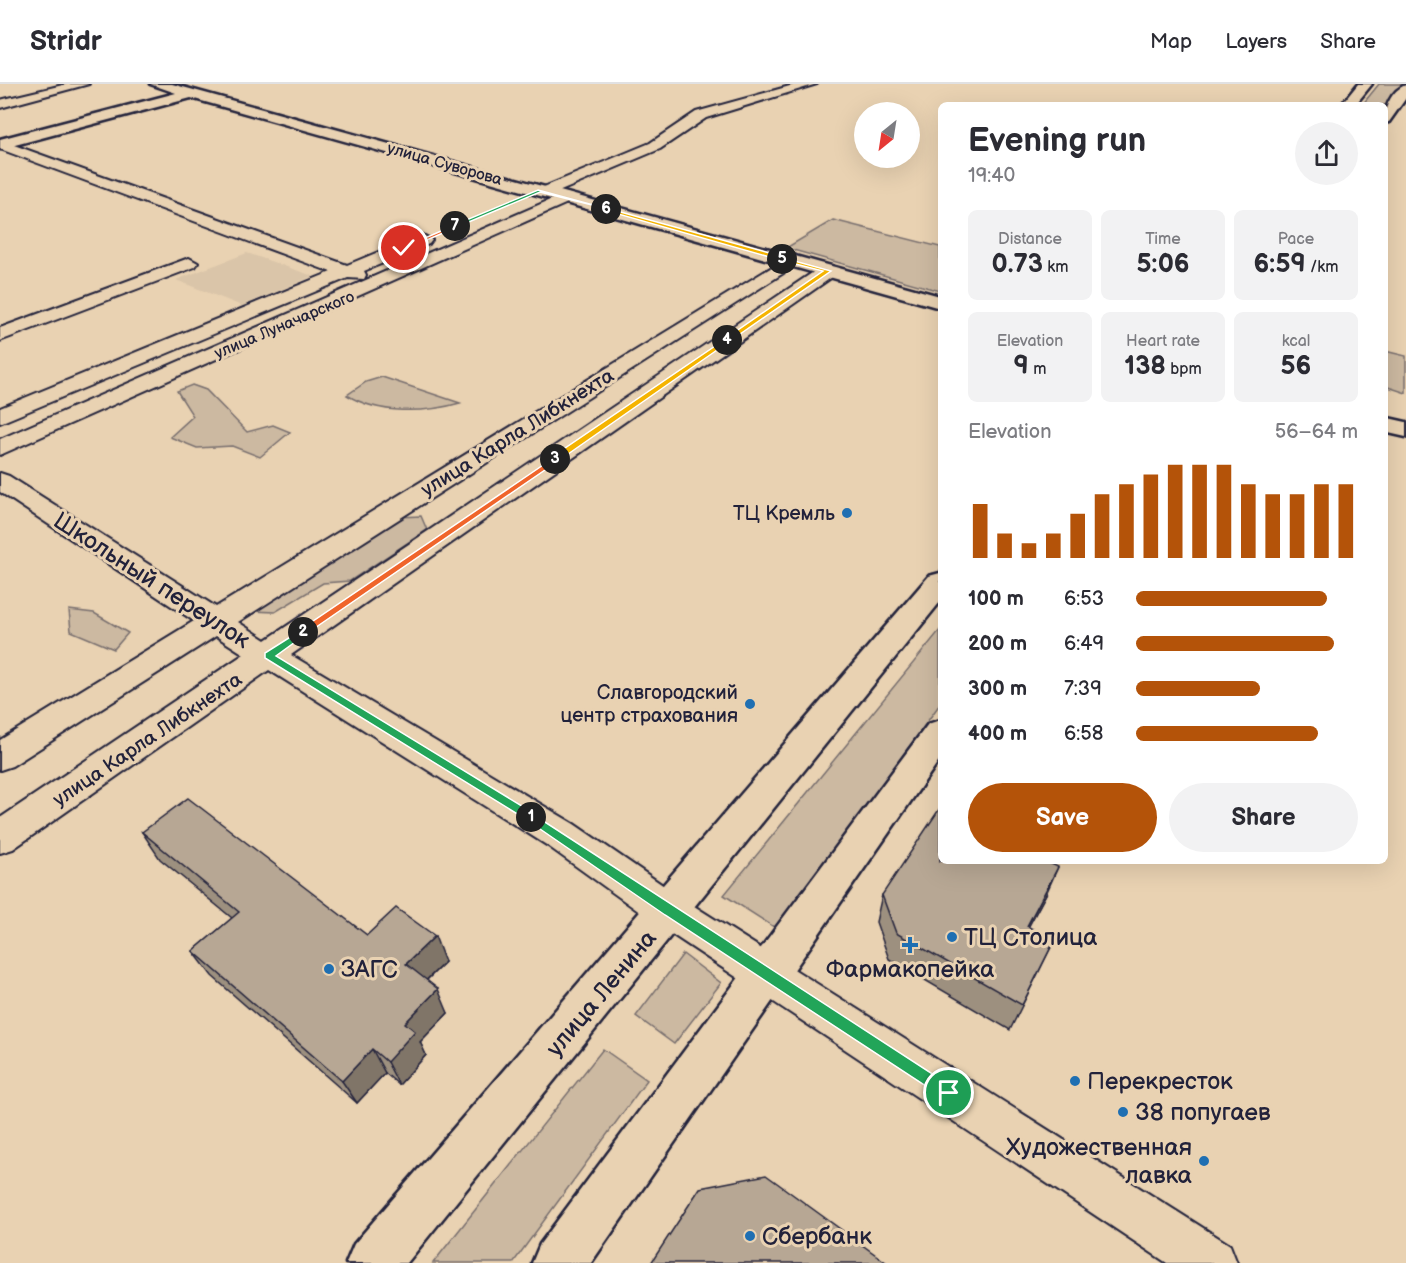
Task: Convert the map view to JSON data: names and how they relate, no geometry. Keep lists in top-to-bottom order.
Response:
{
  "streets": {
    "street": [
      "улица Суворова",
      "улица Луначарского",
      "улица Карла Либкнехта",
      "Школьный переулок",
      "улица Ленина"
    ]
  },
  "crossings": [
    ["улица Суворова", "улица Луначарского"],
    ["улица Суворова", "улица Карла Либкнехта"],
    ["улица Карла Либкнехта", "Школьный переулок"],
    ["Школьный переулок", "улица Ленина"]
  ],
  "places": {
    "other": [
      "ТЦ Кремль",
      "Славгородский центр страхования",
      "ТЦ Столица",
      "ЗАГС",
      "Перекресток",
      "38 попугаев",
      "Художественная лавка",
      "Сбербанк"
    ],
    "health": ["Фармакопейка"]
  },
  "north": "bottom left",
  "page": {
    "header": "Stridr",
    "nav": ["Map", "Layers", "Share"],
    "heading": ["Evening run", "19:40"],
    "pins": [
      "6",
      "7",
      "5",
      "4",
      "3",
      "2",
      "1"
    ],
    "stats": [
      ["Distance", "0.73 km"],
      ["Time", "5:06"],
      ["Pace", "6:59 /km"],
      ["Elevation", "9 m"],
      ["Heart rate", "138 bpm"],
      ["kcal", "56"]
    ],
    "chart": ["Elevation", "56–64 m"],
    "list": [
      {
        "name": "100 m",
        "note": "6:53"
      },
      {
        "name": "200 m",
        "note": "6:49"
      },
      {
        "name": "300 m",
        "note": "7:39"
      },
      {
        "name": "400 m",
        "note": "6:58"
      }
    ],
    "buttons": ["Save", "Share"]
  }
}
